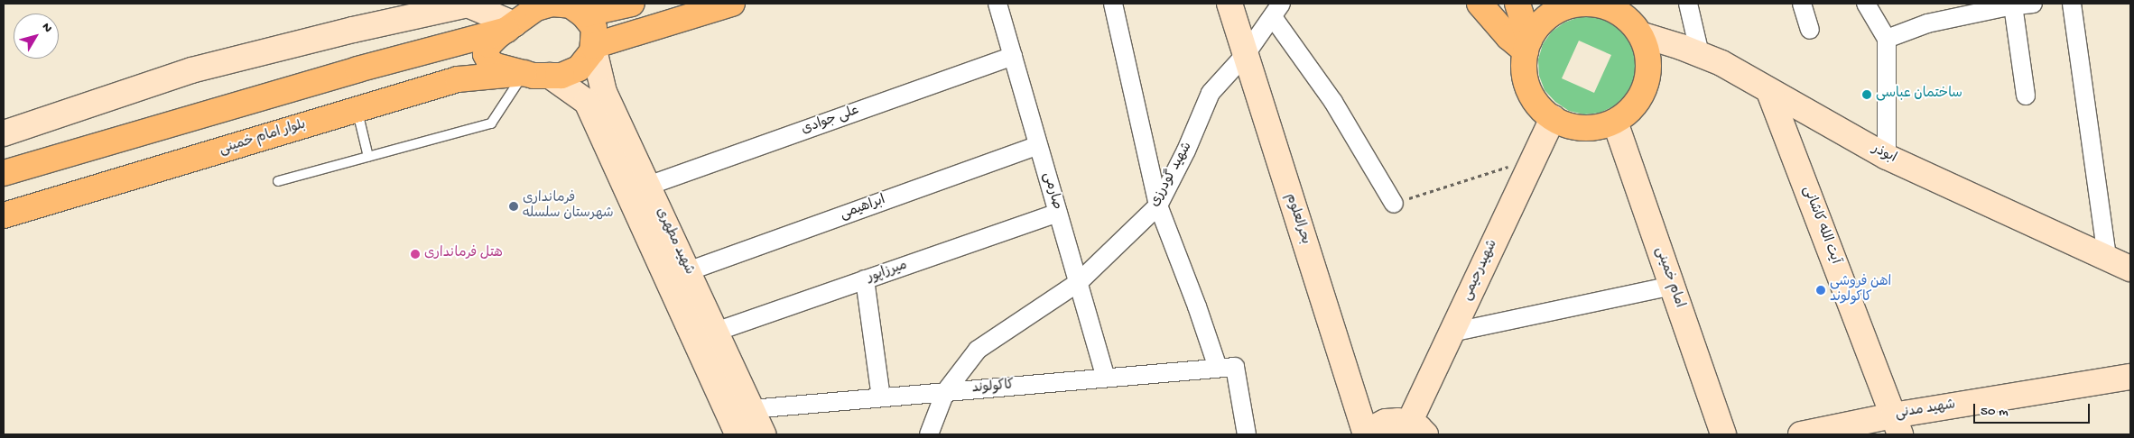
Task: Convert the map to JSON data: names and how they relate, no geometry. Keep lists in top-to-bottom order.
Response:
{
  "streets": {
    "main road": [
      "بلوار امام خمینی",
      "ابوذر",
      "بحرالعلوم",
      "آیت الله کاشانی",
      "شهید مطهری",
      "شهیدرحیمی",
      "امام خمینی",
      "شهید مدنی"
    ],
    "street": [
      "علی جوادی",
      "شهید گودرزی",
      "صارمی",
      "ابراهیمی",
      "میرزاپور",
      "کاکولوند"
    ]
  },
  "crossings": [
    ["علی جوادی", "صارمی"],
    ["علی جوادی", "شهید مطهری"],
    ["بلوار امام خمینی", "شهید مطهری"],
    ["ابوذر", "آیت الله کاشانی"],
    ["ابوذر", "شهیدرحیمی"],
    ["ابوذر", "امام خمینی"],
    ["شهید گودرزی", "صارمی"],
    ["شهید گودرزی", "بحرالعلوم"],
    ["شهید گودرزی", "کاکولوند"],
    ["صارمی", "ابراهیمی"],
    ["صارمی", "میرزاپور"],
    ["صارمی", "کاکولوند"],
    ["ابراهیمی", "شهید مطهری"],
    ["آیت الله کاشانی", "شهید مدنی"],
    ["شهید مطهری", "میرزاپور"],
    ["شهید مطهری", "کاکولوند"],
    ["شهیدرحیمی", "امام خمینی"]
  ],
  "places": [
    "ساختمان عباسی",
    "فرمانداری شهرستان سلسله",
    "هتل فرمانداری",
    "اهن فروشی کاکولوند"
  ],
  "scale_bar": "50 m",
  "north": "top right"
}
